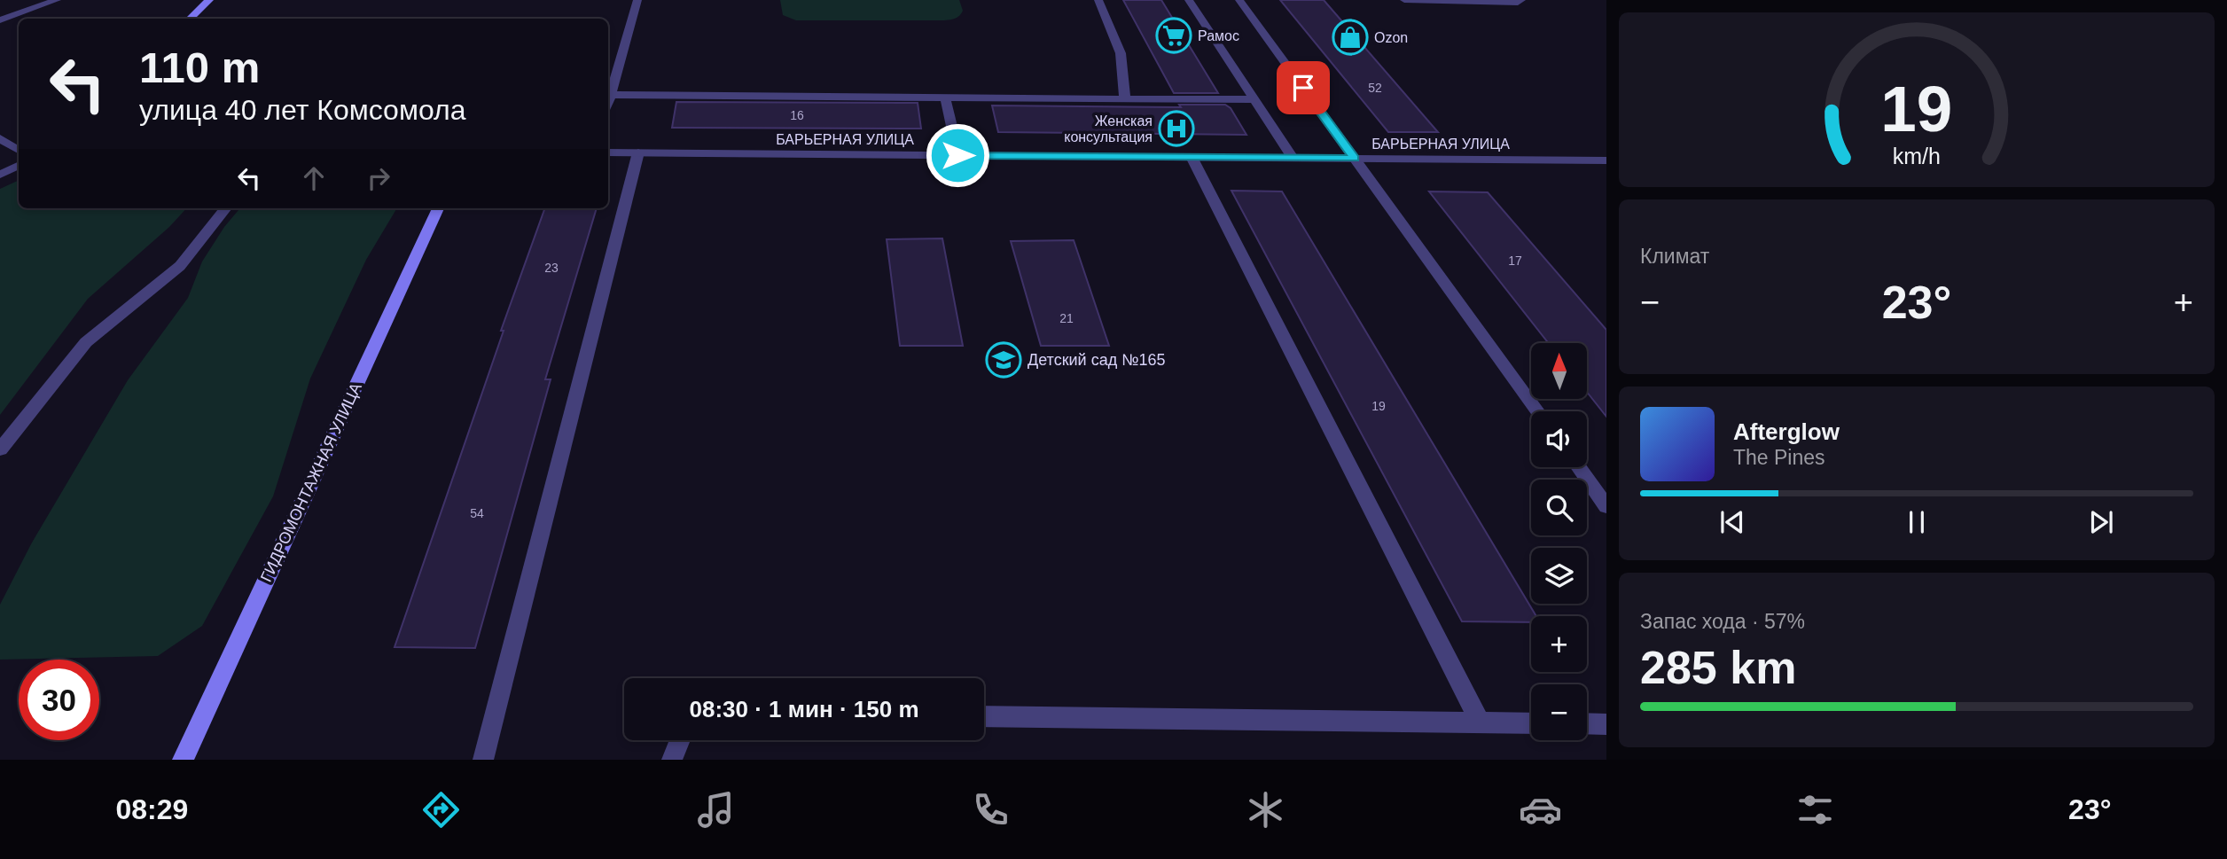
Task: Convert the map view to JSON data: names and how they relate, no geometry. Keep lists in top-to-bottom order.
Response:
{
  "streets": {
    "main road": ["ГИДРОМОНТАЖНАЯ УЛИЦА"],
    "street": ["БАРЬЕРНАЯ УЛИЦА"]
  },
  "places": {
    "supermarket": ["Рамос"],
    "shop": ["Ozon"],
    "hospital": ["Женская консультация"],
    "school or university": ["Детский сад №165"]
  },
  "house_numbers": [
    "52",
    "16",
    "17",
    "23",
    "21",
    "19",
    "54"
  ],
  "north": "top",
  "page": {
    "turn": ["110 m", "улица 40 лет Комсомола"],
    "tile": [
      "Климат",
      ["Запас хода · 57%", "285 km"]
    ],
    "heat": ["−", "23°", "+"],
    "map_buttons": ["+", "−"],
    "song": ["Afterglow", "The Pines"],
    "limit": "30",
    "trip": "08:30 · 1 мин · 150 m",
    "tabs": ["08:29", "23°"],
    "gauge": ["19", "km/h"]
  }
}
